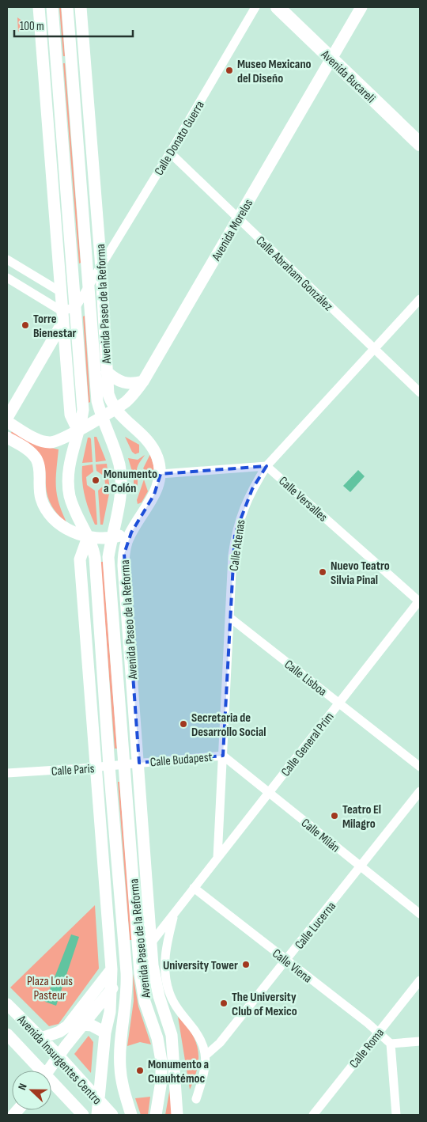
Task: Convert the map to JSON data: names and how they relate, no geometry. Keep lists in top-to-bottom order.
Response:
{
  "streets": {
    "main road": [
      "Avenida Bucareli",
      "Avenida Morelos",
      "Avenida Paseo de la Reforma",
      "Avenida Insurgentes Centro"
    ],
    "street": [
      "Calle Donato Guerra",
      "Calle Abraham González",
      "Calle Versalles",
      "Calle Atenas",
      "Calle Lisboa",
      "Calle General Prim",
      "Calle Budapest",
      "Calle Paris",
      "Calle Milán",
      "Calle Lucerna",
      "Calle Viena",
      "Calle Roma"
    ]
  },
  "crossings": [
    ["Avenida Bucareli", "Avenida Morelos"],
    ["Calle Donato Guerra", "Calle Abraham González"],
    ["Calle Donato Guerra", "Avenida Paseo de la Reforma"],
    ["Avenida Morelos", "Calle Abraham González"],
    ["Avenida Morelos", "Avenida Paseo de la Reforma"],
    ["Calle Abraham González", "Calle Atenas"],
    ["Avenida Paseo de la Reforma", "Calle General Prim"],
    ["Avenida Paseo de la Reforma", "Calle Budapest"],
    ["Avenida Paseo de la Reforma", "Calle Paris"],
    ["Avenida Paseo de la Reforma", "Calle Lucerna"],
    ["Calle Versalles", "Calle Atenas"],
    ["Calle Versalles", "Calle General Prim"],
    ["Calle Atenas", "Calle Lisboa"],
    ["Calle Atenas", "Calle General Prim"],
    ["Calle Atenas", "Calle Budapest"],
    ["Calle Atenas", "Calle Milán"],
    ["Calle Lisboa", "Calle General Prim"],
    ["Calle General Prim", "Calle Milán"],
    ["Calle General Prim", "Calle Viena"],
    ["Calle Budapest", "Calle Paris"],
    ["Calle Budapest", "Calle Milán"],
    ["Calle Milán", "Calle Lucerna"],
    ["Calle Lucerna", "Calle Viena"],
    ["Calle Viena", "Calle Roma"]
  ],
  "parks": ["Plaza Louis Pasteur"],
  "places": [
    "Museo Mexicano del Diseño",
    "Torre Bienestar",
    "Monumento a Colón",
    "Nuevo Teatro Silvia Pinal",
    "Secretaria de Desarrollo Social",
    "Teatro El Milagro",
    "University Tower",
    "The University Club of Mexico",
    "Monumento a Cuauhtémoc"
  ],
  "scale_bar": "100 m",
  "north": "left"
}
